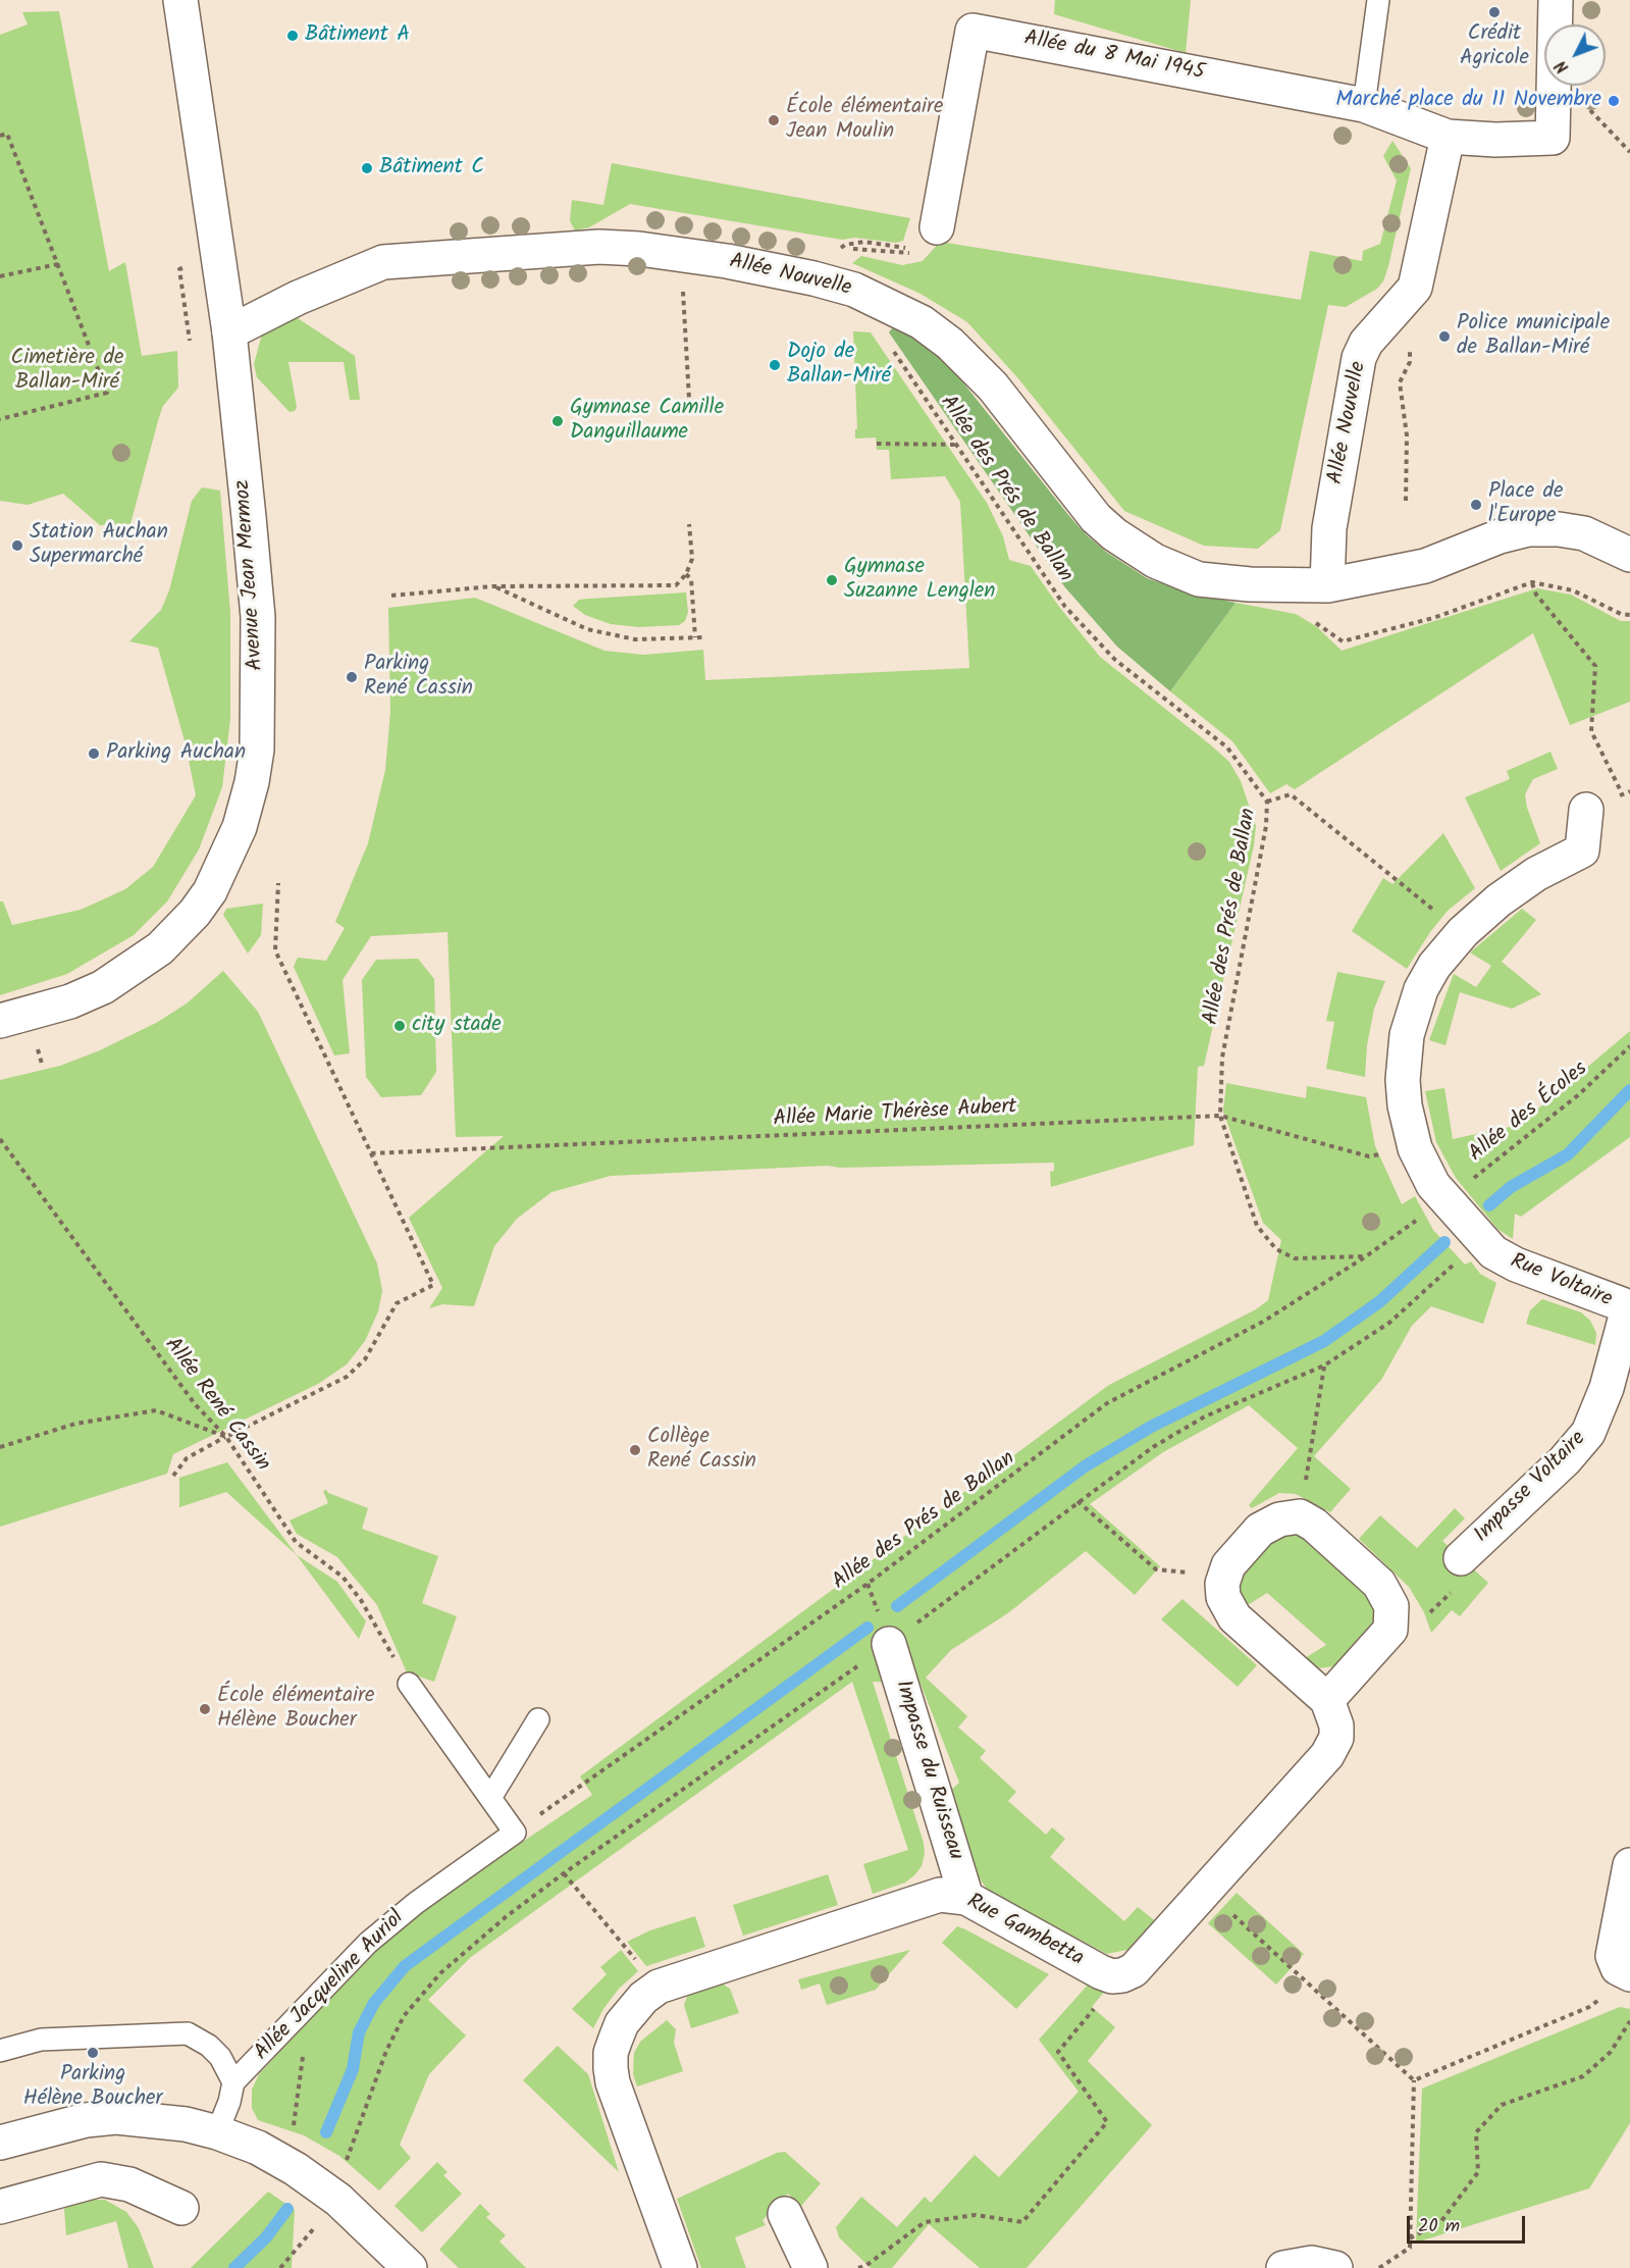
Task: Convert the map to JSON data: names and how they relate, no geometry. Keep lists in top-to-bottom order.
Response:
{
  "streets": {
    "street": [
      "Allée du 8 Mai 1945",
      "Allée Nouvelle",
      "Avenue Jean Mermoz",
      "Rue Voltaire",
      "Impasse Voltaire",
      "Impasse du Ruisseau",
      "Rue Gambetta"
    ],
    "lane": ["Allée Jacqueline Auriol"],
    "path": [
      "Allée des Prés de Ballan",
      "Allée des Écoles",
      "Allée Marie Thérèse Aubert",
      "Allée René Cassin"
    ]
  },
  "crossings": [
    ["Allée du 8 Mai 1945", "Allée Nouvelle"],
    ["Allée Nouvelle", "Avenue Jean Mermoz"],
    ["Allée des Prés de Ballan", "Allée des Écoles"],
    ["Allée des Prés de Ballan", "Allée Marie Thérèse Aubert"],
    ["Allée des Prés de Ballan", "Rue Voltaire"],
    ["Allée des Prés de Ballan", "Allée Jacqueline Auriol"],
    ["Allée des Écoles", "Rue Voltaire"],
    ["Allée Marie Thérèse Aubert", "Rue Voltaire"],
    ["Rue Voltaire", "Impasse Voltaire"],
    ["Impasse du Ruisseau", "Rue Gambetta"]
  ],
  "parks": ["Cimetière de Ballan-Miré"],
  "places": [
    "Crédit Agricole",
    "Bâtiment A",
    "Marché place du 11 Novembre",
    "École élémentaire Jean Moulin",
    "Bâtiment C",
    "Police municipale de Ballan-Miré",
    "Dojo de Ballan-Miré",
    "Gymnase Camille Danguillaume",
    "Place de l'Europe",
    "Station Auchan Supermarché",
    "Gymnase Suzanne Lenglen",
    "Parking René Cassin",
    "Parking Auchan",
    "city stade",
    "Collège René Cassin",
    "École élémentaire Hélène Boucher",
    "Parking Hélène Boucher"
  ],
  "scale_bar": "20 m",
  "north": "bottom left"
}
